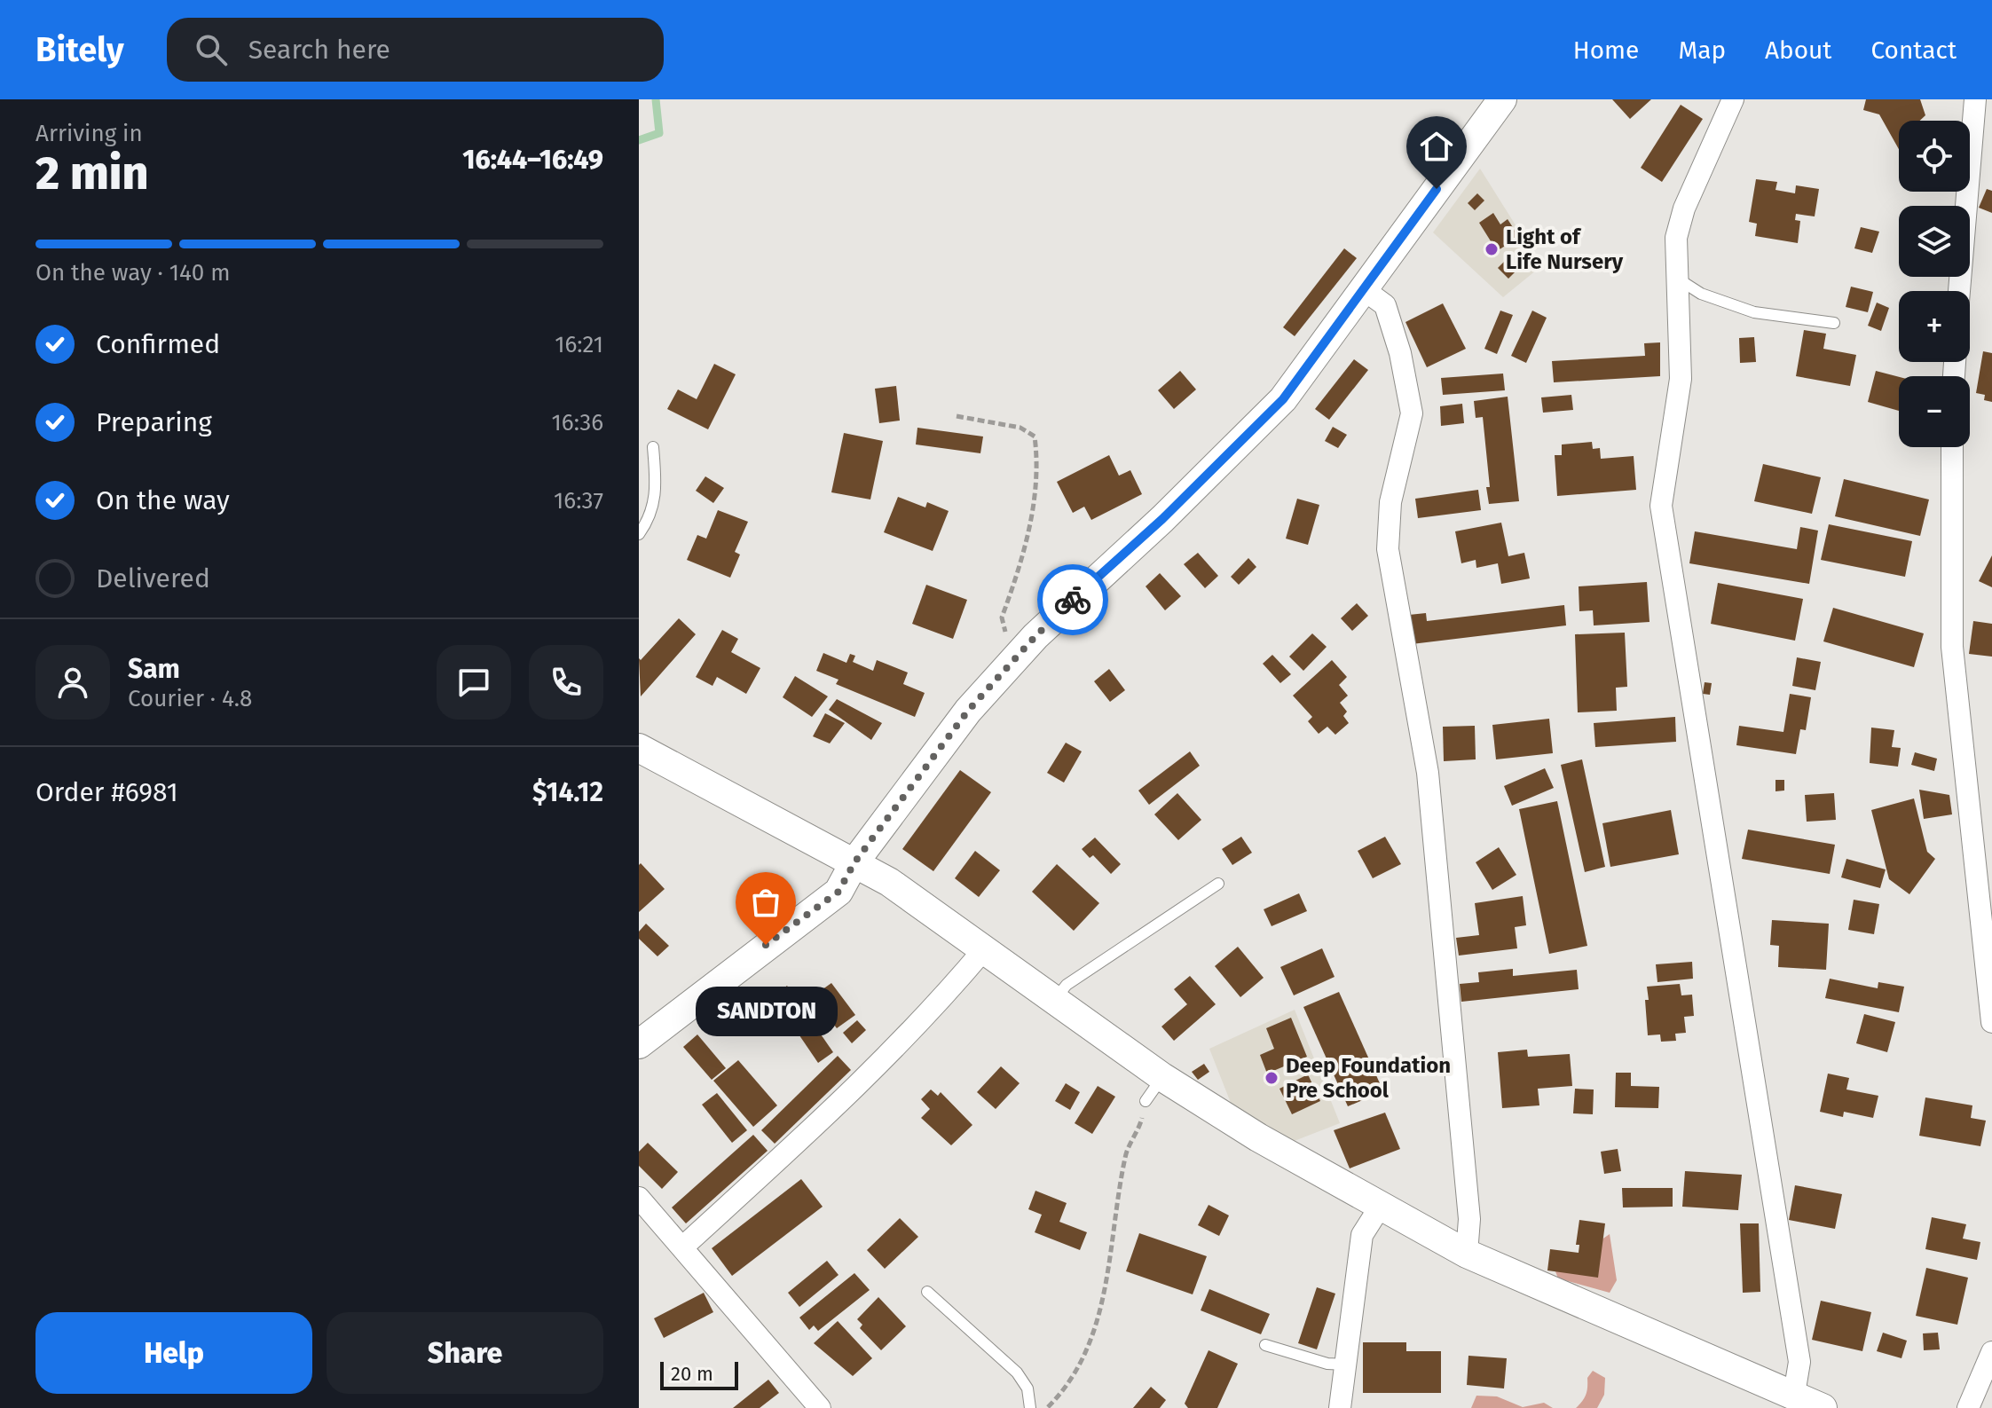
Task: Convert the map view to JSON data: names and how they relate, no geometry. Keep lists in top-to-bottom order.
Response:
{
  "places": ["Light of Life Nursery", "SANDTON", "Deep Foundation Pre School"],
  "scale_bar": "20 m",
  "page": {
    "header": "Bitely",
    "search": "Search here",
    "nav": [
      "Home",
      "Map",
      "About",
      "Contact"
    ],
    "heading": ["2 min", "Arriving in", "16:44–16:49"],
    "panel": [
      "Sam",
      "Courier · 4.8",
      "Order #6981",
      "$14.12"
    ],
    "map_buttons": ["+", "−"],
    "bar": "On the way · 140 m",
    "list": [
      ["Confirmed", "16:21"],
      ["Preparing", "16:36"],
      ["On the way", "16:37"],
      "Delivered"
    ],
    "bubble": "SANDTON",
    "buttons": ["Help", "Share"],
    "scale": "20 m"
  }
}
